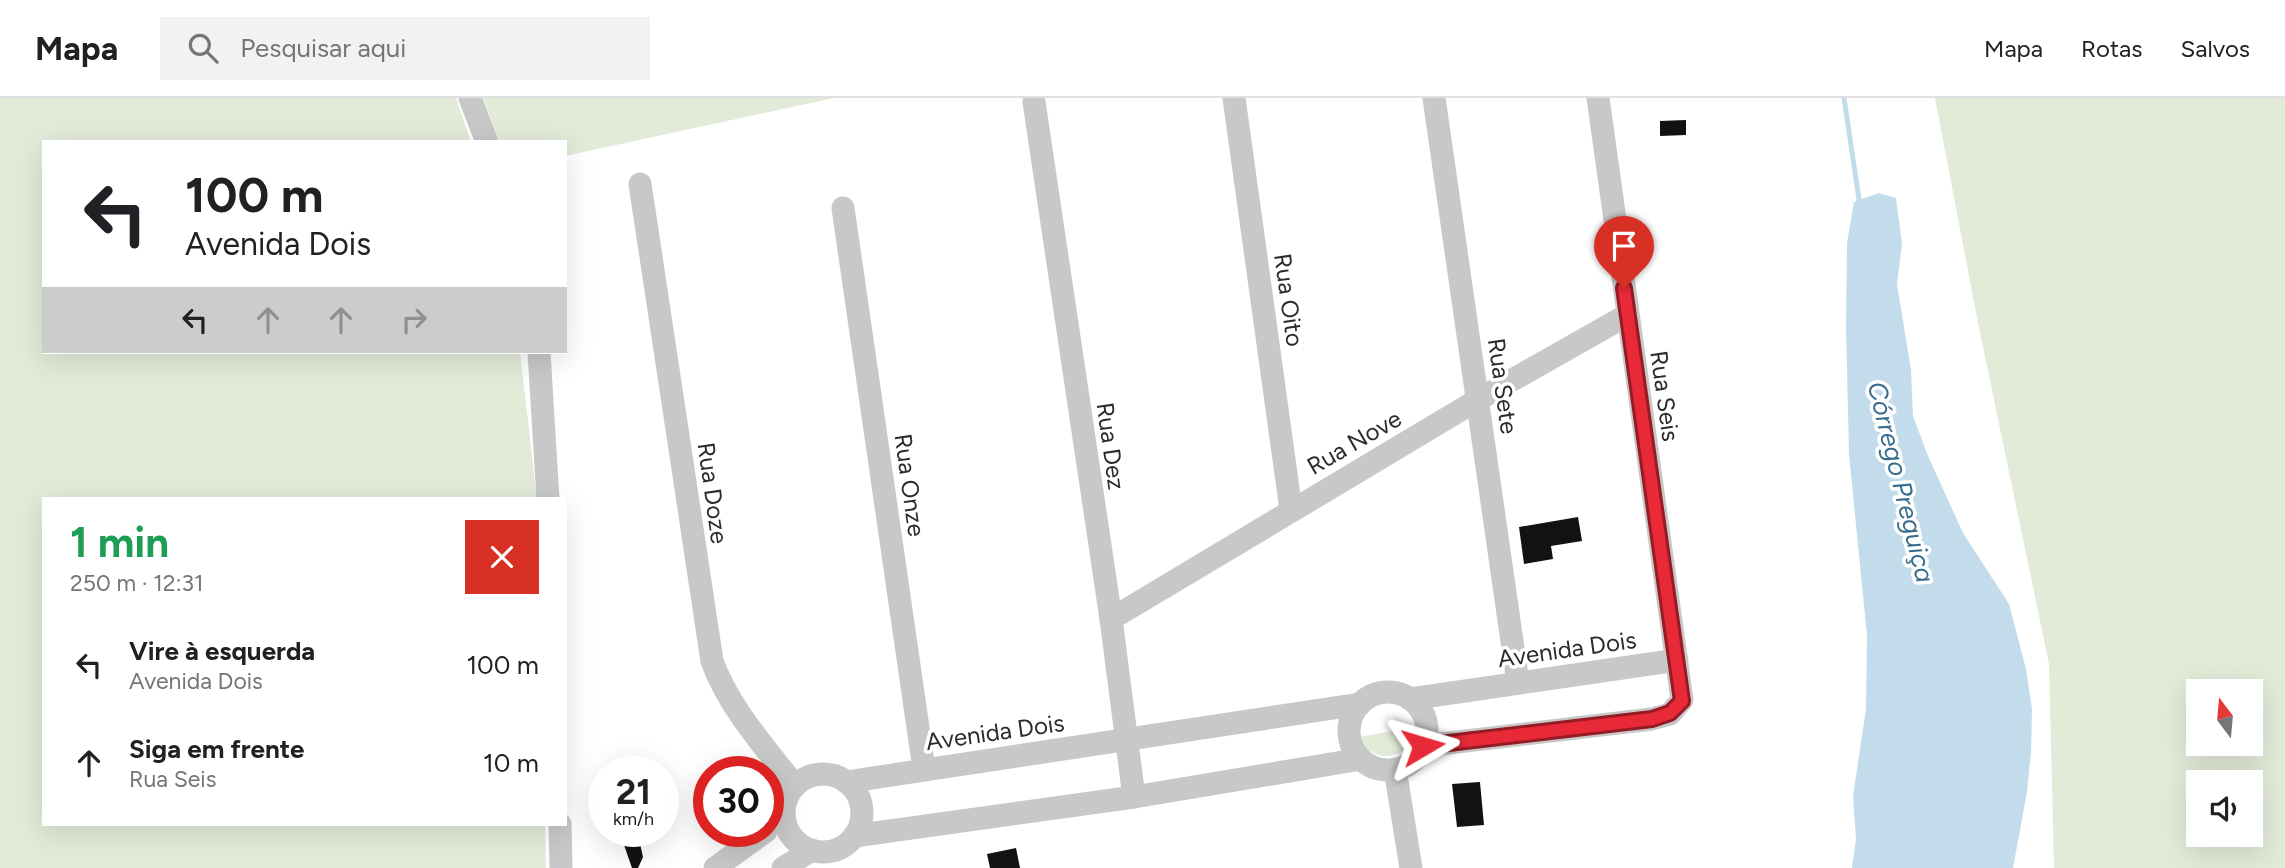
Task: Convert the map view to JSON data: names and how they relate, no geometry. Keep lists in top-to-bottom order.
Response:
{
  "streets": {
    "street": [
      "Rua Oito",
      "Rua Sete",
      "Rua Seis",
      "Rua Nove",
      "Rua Dez",
      "Rua Onze",
      "Rua Doze",
      "Avenida Dois"
    ]
  },
  "crossings": [
    ["Rua Oito", "Rua Nove"],
    ["Rua Sete", "Rua Nove"],
    ["Rua Sete", "Avenida Dois"],
    ["Rua Seis", "Rua Nove"],
    ["Rua Seis", "Avenida Dois"],
    ["Rua Nove", "Rua Dez"],
    ["Rua Dez", "Avenida Dois"],
    ["Rua Onze", "Avenida Dois"],
    ["Rua Doze", "Avenida Dois"]
  ],
  "water": ["Córrego Preguiça"],
  "north": "top",
  "page": {
    "header": "Mapa",
    "search": "Pesquisar aqui",
    "nav": ["Mapa", "Rotas", "Salvos"],
    "turn": ["100 m", "Avenida Dois"],
    "heading": ["1 min", "250 m · 12:31"],
    "list": [
      {
        "name": "Vire à esquerda",
        "note": "Avenida Dois",
        "value": "100 m"
      },
      {
        "name": "Siga em frente",
        "note": "Rua Seis",
        "value": "10 m"
      }
    ],
    "speed": "21 km/h",
    "limit": "30"
  }
}
